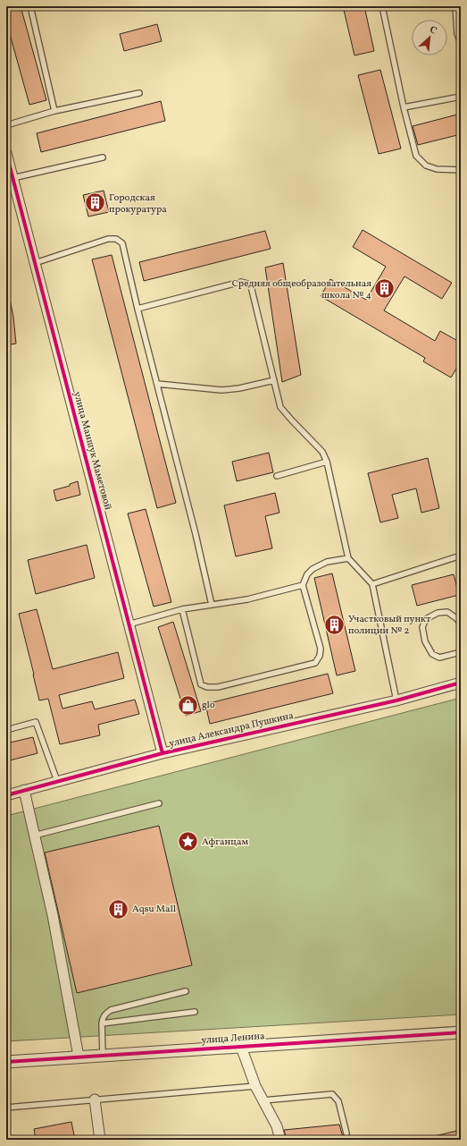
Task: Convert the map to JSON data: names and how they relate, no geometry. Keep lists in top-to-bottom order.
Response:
{
  "streets": {
    "street": ["улица Маншук Маметовой", "улица Александра Пушкина", "улица Ленина"]
  },
  "crossings": [
    ["улица Маншук Маметовой", "улица Александра Пушкина"]
  ],
  "places": {
    "building": [
      "Городская прокуратура",
      "Средняя общеобразовательная школа № 4",
      "Участковый пункт полиции № 2",
      "Аqsu Mall"
    ],
    "shop": ["glo"],
    "place": ["Афганцам"]
  },
  "north": "top right"
}
